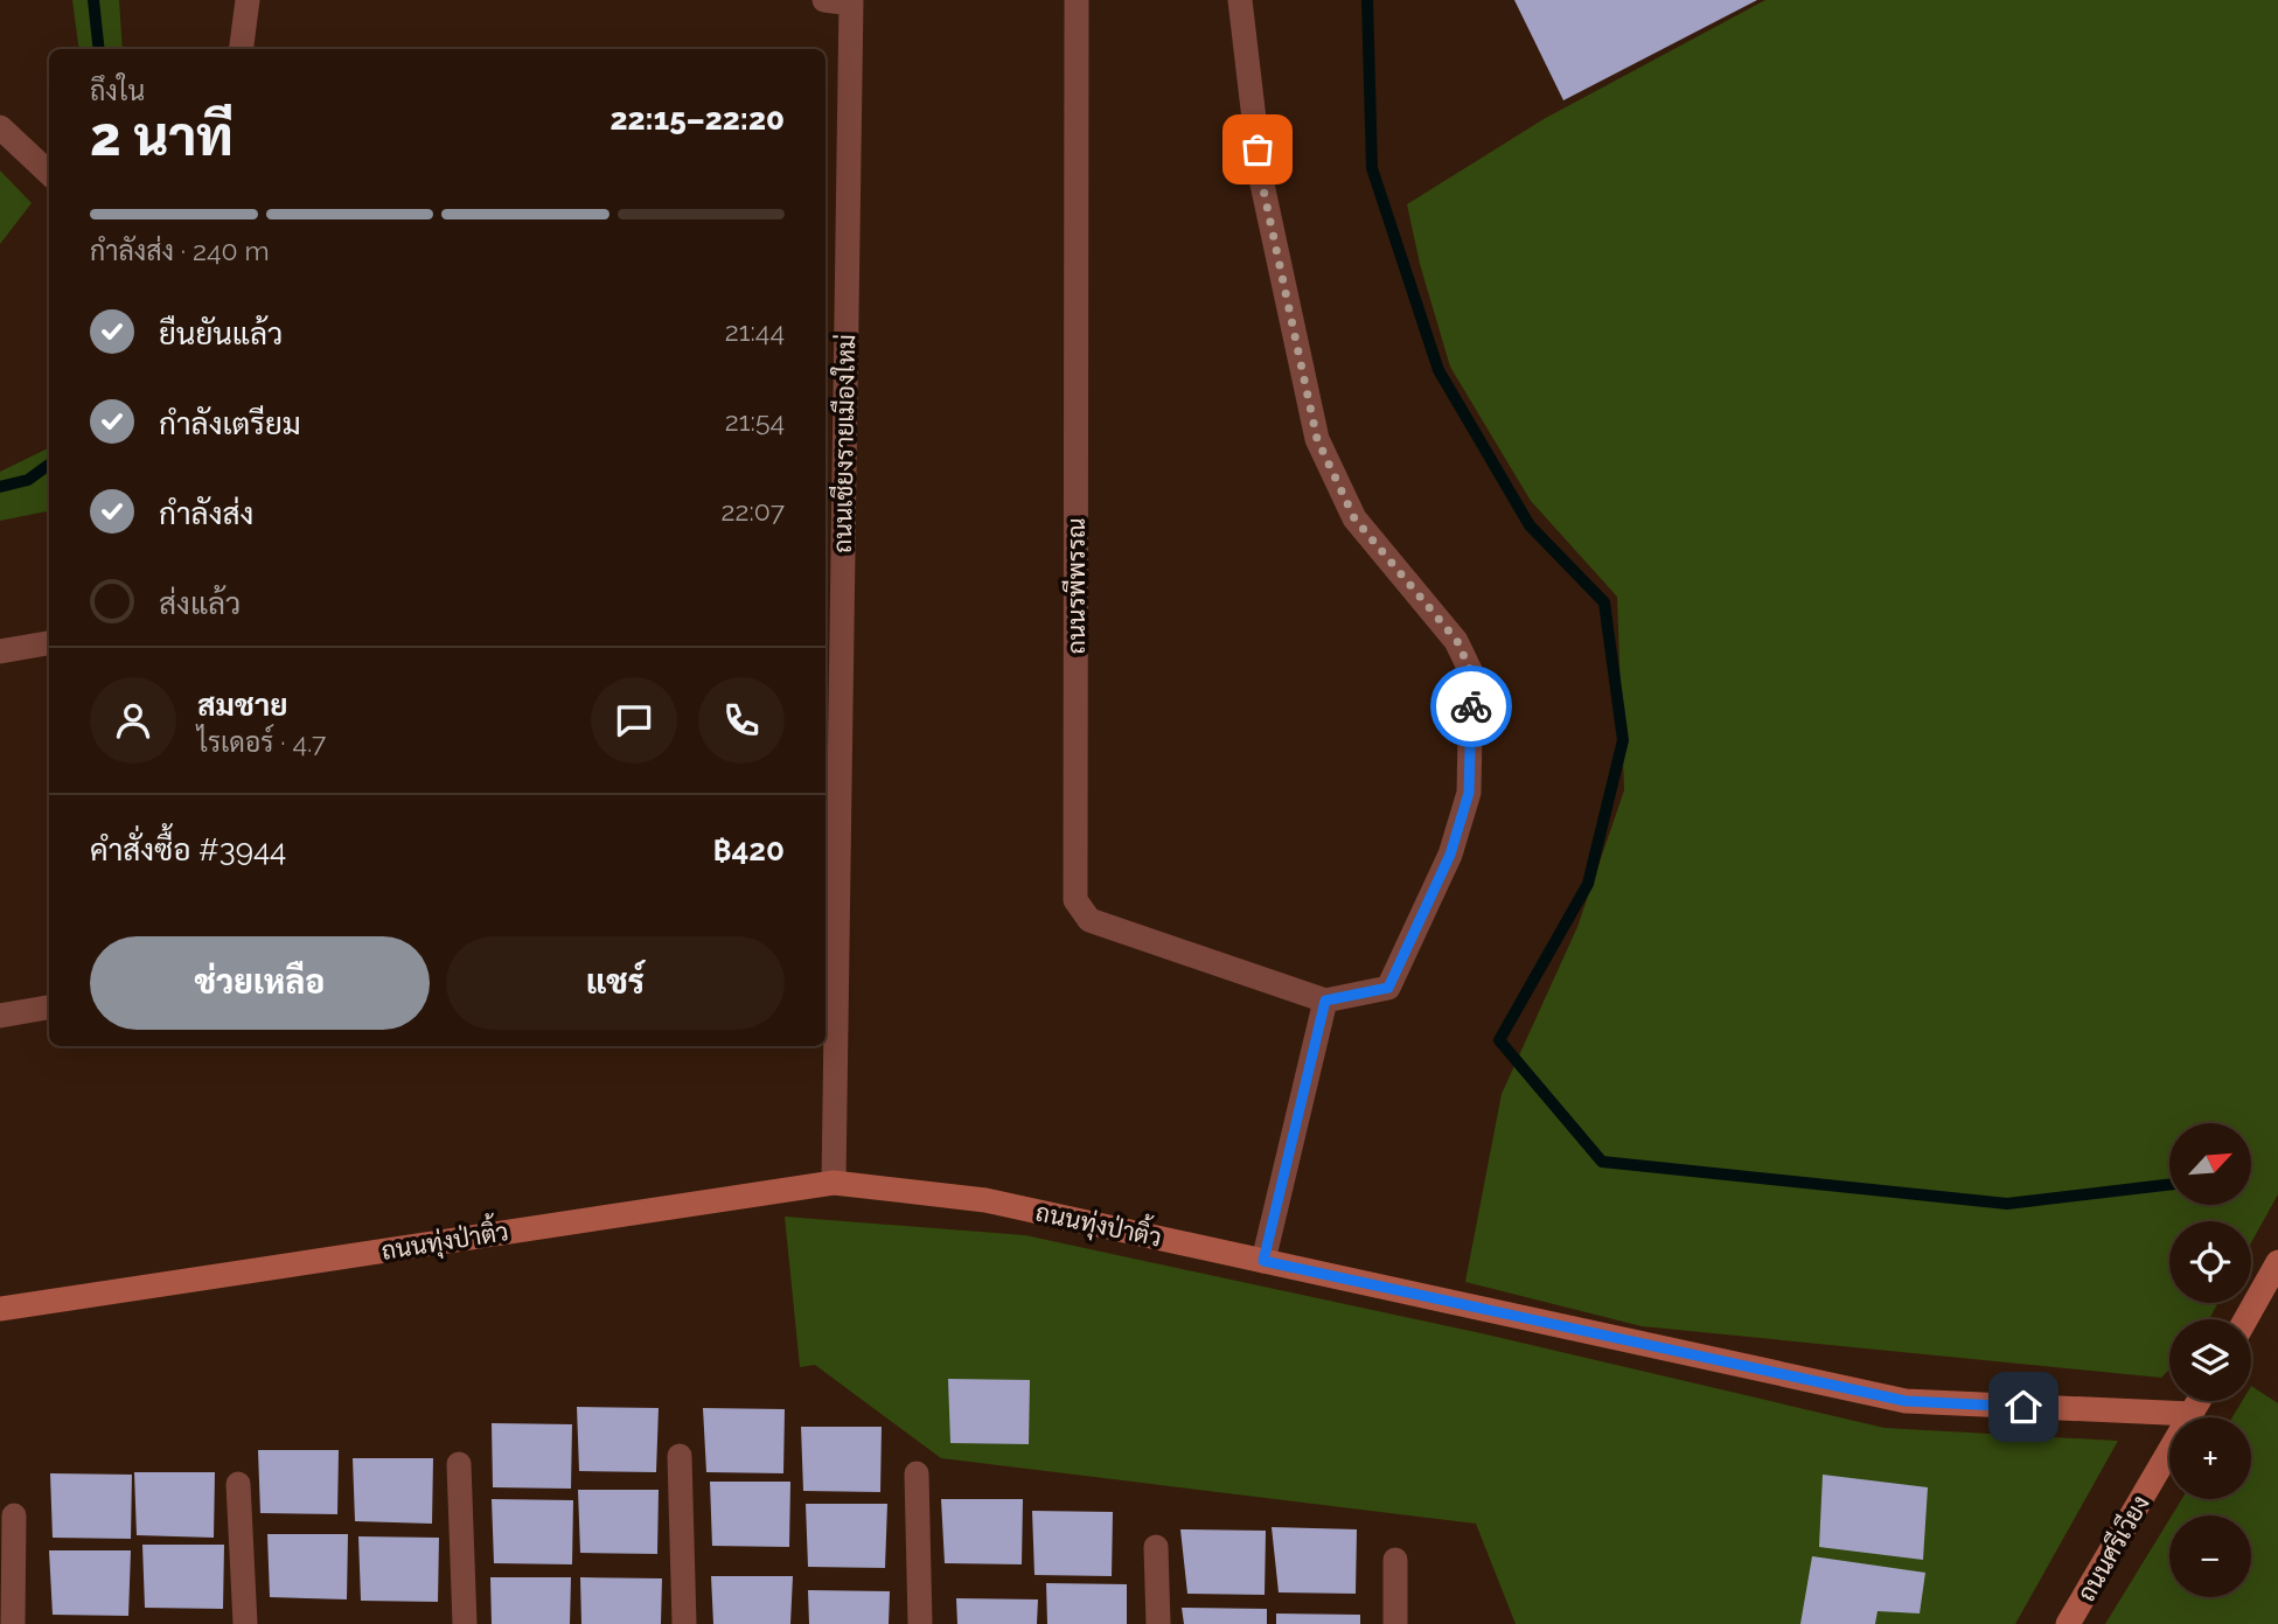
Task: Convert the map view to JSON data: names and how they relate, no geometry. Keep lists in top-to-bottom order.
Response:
{
  "streets": {
    "street": [
      "ถนนเชียงรายเมืองใหม่",
      "ถนนรพีพรรณ",
      "ถนนทุ่งป่าติ้ว",
      "ถนนศรีเวียง"
    ]
  },
  "crossings": [
    ["ถนนเชียงรายเมืองใหม่", "ถนนทุ่งป่าติ้ว"],
    ["ถนนทุ่งป่าติ้ว", "ถนนศรีเวียง"]
  ],
  "north": "top right",
  "page": {
    "heading": ["2 นาที", "ถึงใน", "22:15–22:20"],
    "panel": [
      "สมชาย",
      "ไรเดอร์ · 4.7",
      "คำสั่งซื้อ #3944",
      "฿420"
    ],
    "bar": "กำลังส่ง · 240 m",
    "list": [
      ["ยืนยันแล้ว", "21:44"],
      ["กำลังเตรียม", "21:54"],
      ["กำลังส่ง", "22:07"],
      "ส่งแล้ว"
    ],
    "buttons": ["ช่วยเหลือ", "แชร์"],
    "map_buttons": ["+", "−"]
  }
}
